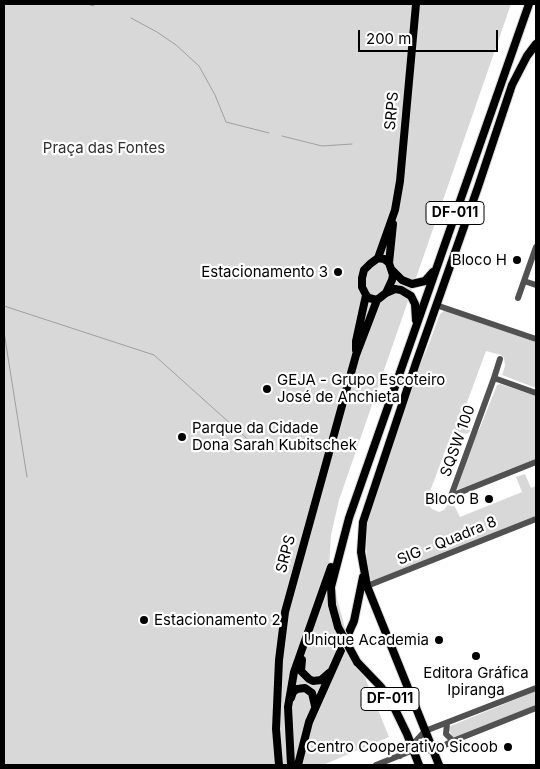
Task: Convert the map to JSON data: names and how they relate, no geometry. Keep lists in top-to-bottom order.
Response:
{
  "streets": {
    "main road": ["SRPS", "DF-011"],
    "street": ["SQSW 100", "SIG - Quadra 8"]
  },
  "crossings": [
    ["DF-011", "SIG - Quadra 8"]
  ],
  "parks": ["Praça das Fontes"],
  "places": [
    "Bloco H",
    "Estacionamento 3",
    "GEJA - Grupo Escoteiro José de Anchieta",
    "Parque da Cidade Dona Sarah Kubitschek",
    "Bloco B",
    "Estacionamento 2",
    "Unique Academia",
    "Editora Gráfica Ipiranga",
    "Centro Cooperativo Sicoob"
  ],
  "scale_bar": "200 m"
}
